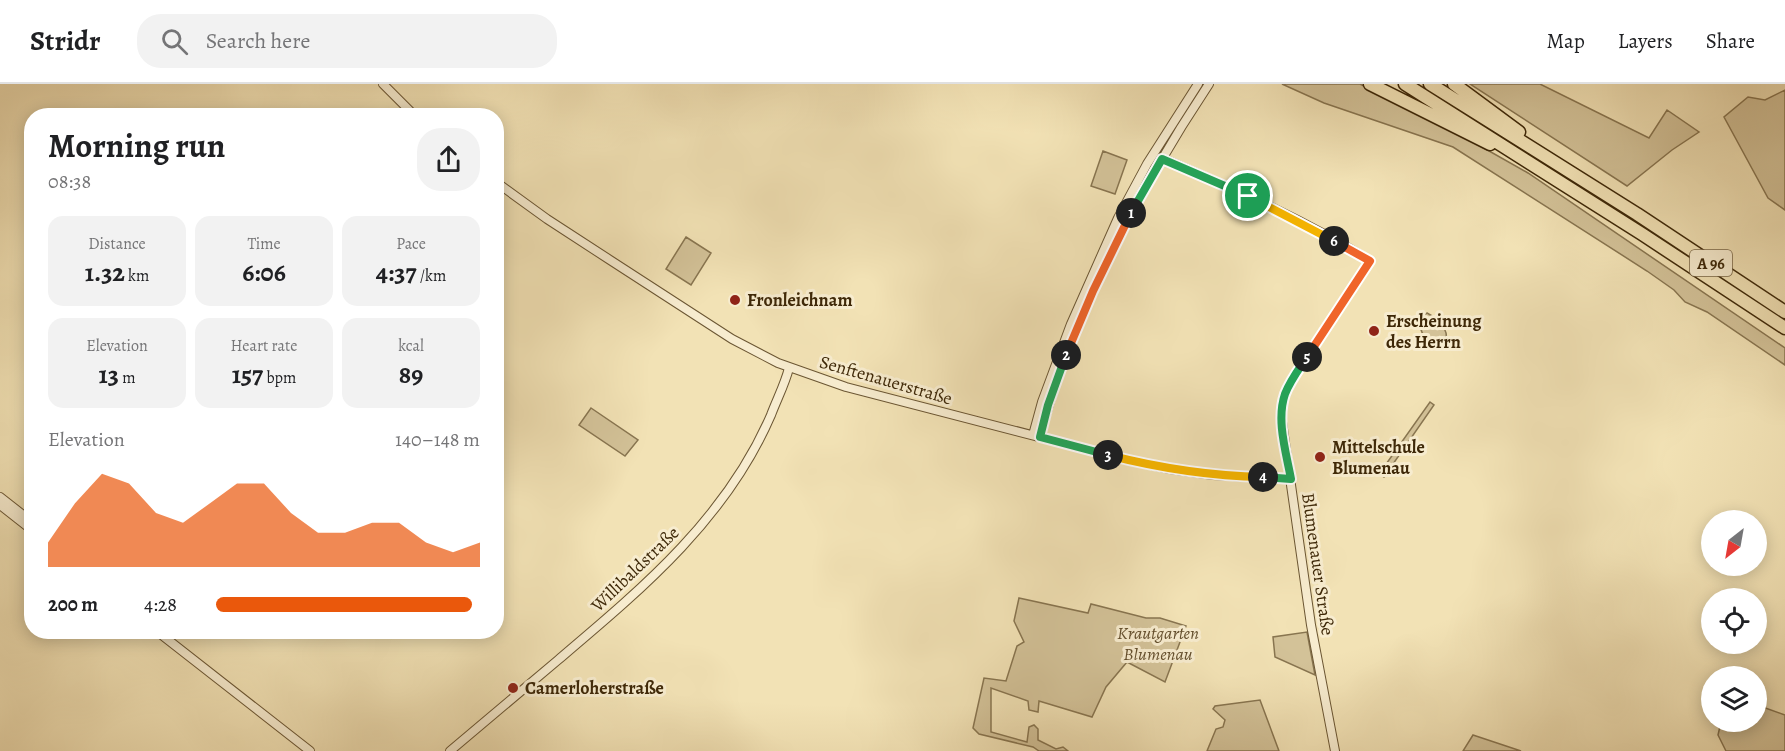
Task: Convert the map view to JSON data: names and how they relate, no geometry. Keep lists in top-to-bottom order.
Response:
{
  "streets": {
    "highway": ["A 96"],
    "street": ["Senftenauerstraße", "Blumenauer Straße", "Willibaldstraße"]
  },
  "crossings": [
    ["Senftenauerstraße", "Blumenauer Straße"],
    ["Senftenauerstraße", "Willibaldstraße"]
  ],
  "parks": ["Krautgarten Blumenau"],
  "places": [
    "Fronleichnam",
    "Erscheinung des Herrn",
    "Mittelschule Blumenau",
    "Camerloherstraße"
  ],
  "north": "bottom left",
  "page": {
    "header": "Stridr",
    "search": "Search here",
    "nav": ["Map", "Layers", "Share"],
    "heading": ["Morning run", "08:38"],
    "pins": [
      "1",
      "6",
      "2",
      "5",
      "3",
      "4"
    ],
    "stats": [
      ["Distance", "1.32 km"],
      ["Time", "6:06"],
      ["Pace", "4:37 /km"],
      ["Elevation", "13 m"],
      ["Heart rate", "157 bpm"],
      ["kcal", "89"]
    ],
    "chart": ["Elevation", "140–148 m"],
    "list": [
      {
        "name": "200 m",
        "note": "4:28"
      }
    ]
  }
}
